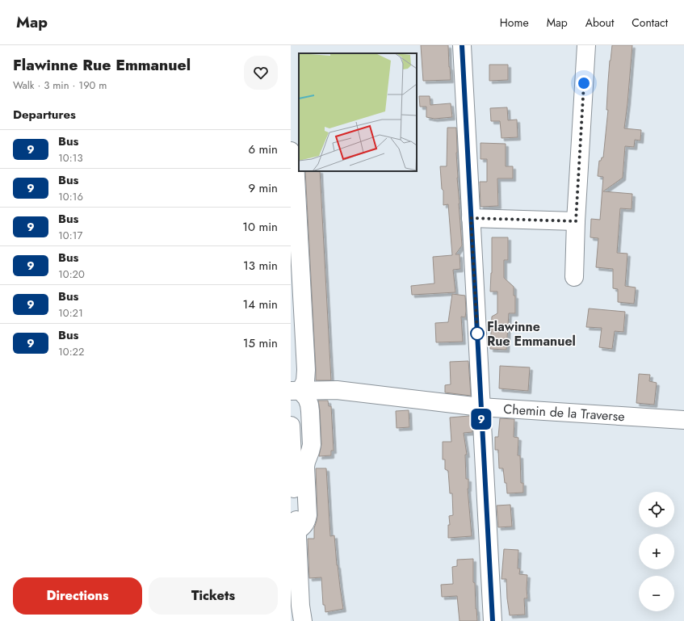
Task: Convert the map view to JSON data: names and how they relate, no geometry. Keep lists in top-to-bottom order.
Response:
{
  "streets": {
    "street": ["Chemin de la Traverse"]
  },
  "places": ["Flawinne Rue Emmanuel"],
  "lines": ["bus line 9"],
  "page": {
    "header": "Map",
    "nav": [
      "Home",
      "Map",
      "About",
      "Contact"
    ],
    "heading": [
      ["Flawinne Rue Emmanuel", "Walk · 3 min · 190 m"],
      "Departures"
    ],
    "on_map": "9",
    "list": [
      {
        "mark": "9",
        "name": "Bus",
        "note": "10:13",
        "value": "6 min"
      },
      {
        "mark": "9",
        "name": "Bus",
        "note": "10:16",
        "value": "9 min"
      },
      {
        "mark": "9",
        "name": "Bus",
        "note": "10:17",
        "value": "10 min"
      },
      {
        "mark": "9",
        "name": "Bus",
        "note": "10:20",
        "value": "13 min"
      },
      {
        "mark": "9",
        "name": "Bus",
        "note": "10:21",
        "value": "14 min"
      },
      {
        "mark": "9",
        "name": "Bus",
        "note": "10:22",
        "value": "15 min"
      }
    ],
    "map_buttons": ["+", "−"],
    "buttons": ["Directions", "Tickets"]
  }
}
